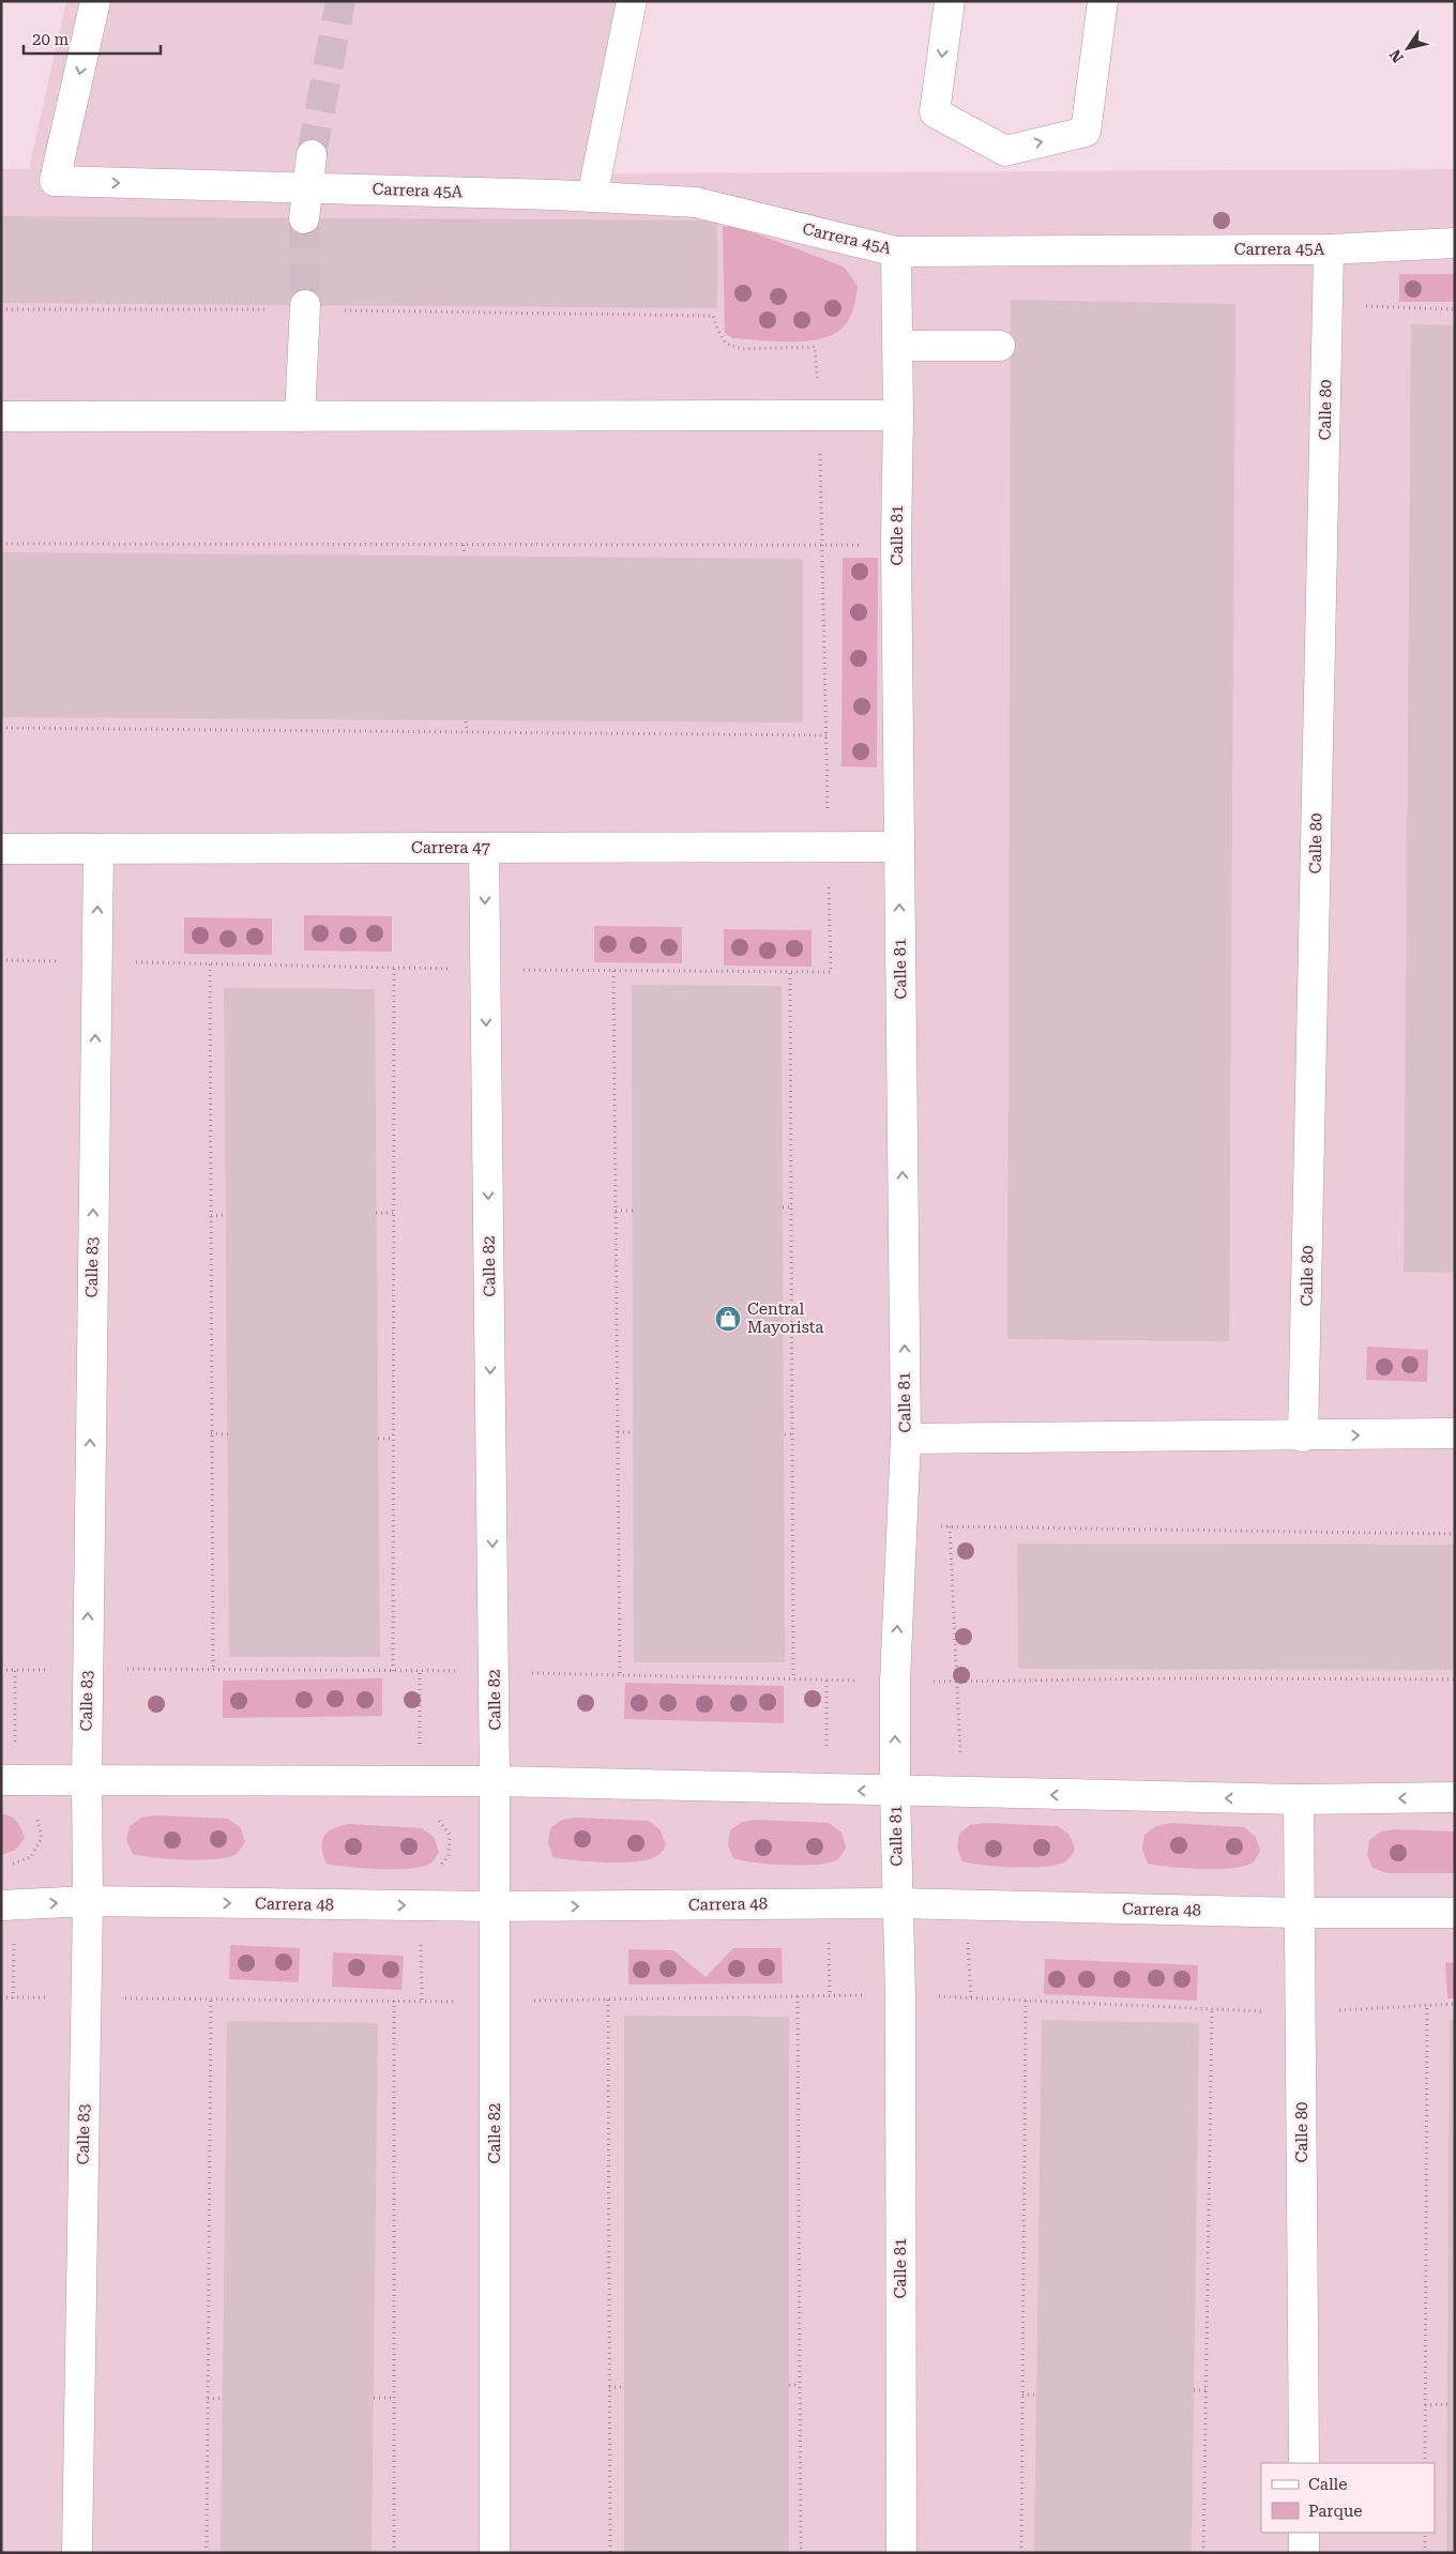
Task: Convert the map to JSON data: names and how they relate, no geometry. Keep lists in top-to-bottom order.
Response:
{
  "streets": {
    "street": [
      "Carrera 45A",
      "Calle 80",
      "Calle 81",
      "Carrera 47",
      "Calle 82",
      "Calle 83",
      "Carrera 48"
    ]
  },
  "crossings": [
    ["Carrera 45A", "Calle 80"],
    ["Carrera 45A", "Calle 81"],
    ["Calle 80", "Carrera 48"],
    ["Calle 81", "Carrera 47"],
    ["Calle 81", "Carrera 48"],
    ["Carrera 47", "Calle 82"],
    ["Carrera 47", "Calle 83"],
    ["Calle 82", "Carrera 48"],
    ["Calle 83", "Carrera 48"]
  ],
  "one_way": ["Calle 81", "Calle 82", "Calle 83"],
  "places": {
    "shop": ["Central Mayorista"]
  },
  "legend": ["Calle", "Parque"],
  "scale_bar": "20 m",
  "north": "bottom left"
}
